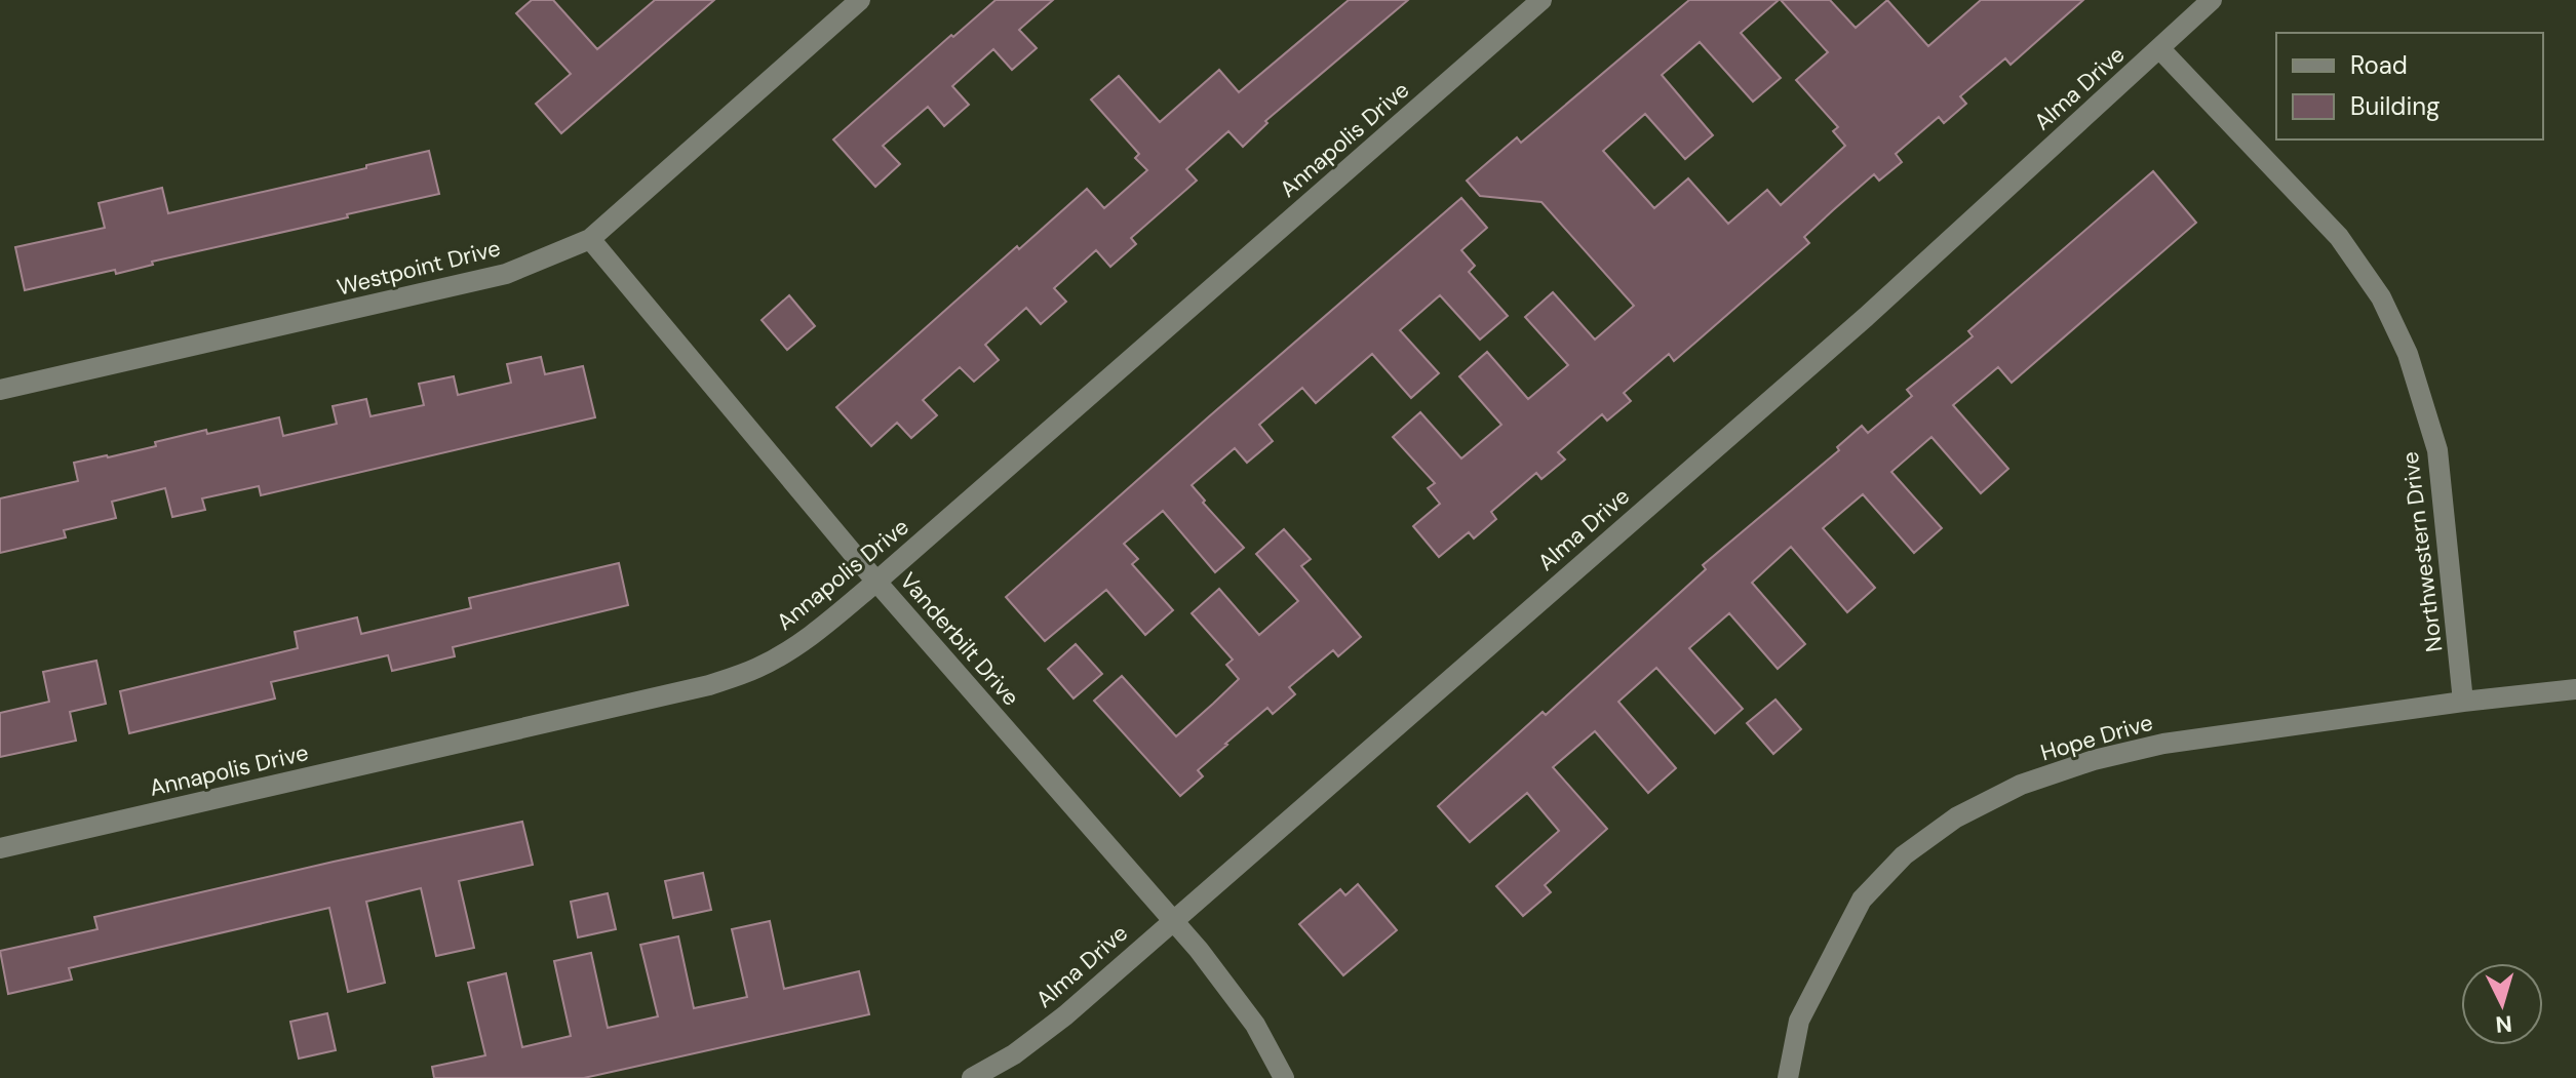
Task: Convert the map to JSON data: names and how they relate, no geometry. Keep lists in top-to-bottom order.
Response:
{
  "streets": {
    "street": [
      "Alma Drive",
      "Annapolis Drive",
      "Westpoint Drive",
      "Northwestern Drive",
      "Vanderbilt Drive",
      "Hope Drive"
    ]
  },
  "crossings": [
    ["Alma Drive", "Northwestern Drive"],
    ["Alma Drive", "Vanderbilt Drive"],
    ["Annapolis Drive", "Vanderbilt Drive"],
    ["Westpoint Drive", "Vanderbilt Drive"],
    ["Northwestern Drive", "Hope Drive"]
  ],
  "legend": ["Road", "Building"],
  "north": "bottom"
}
